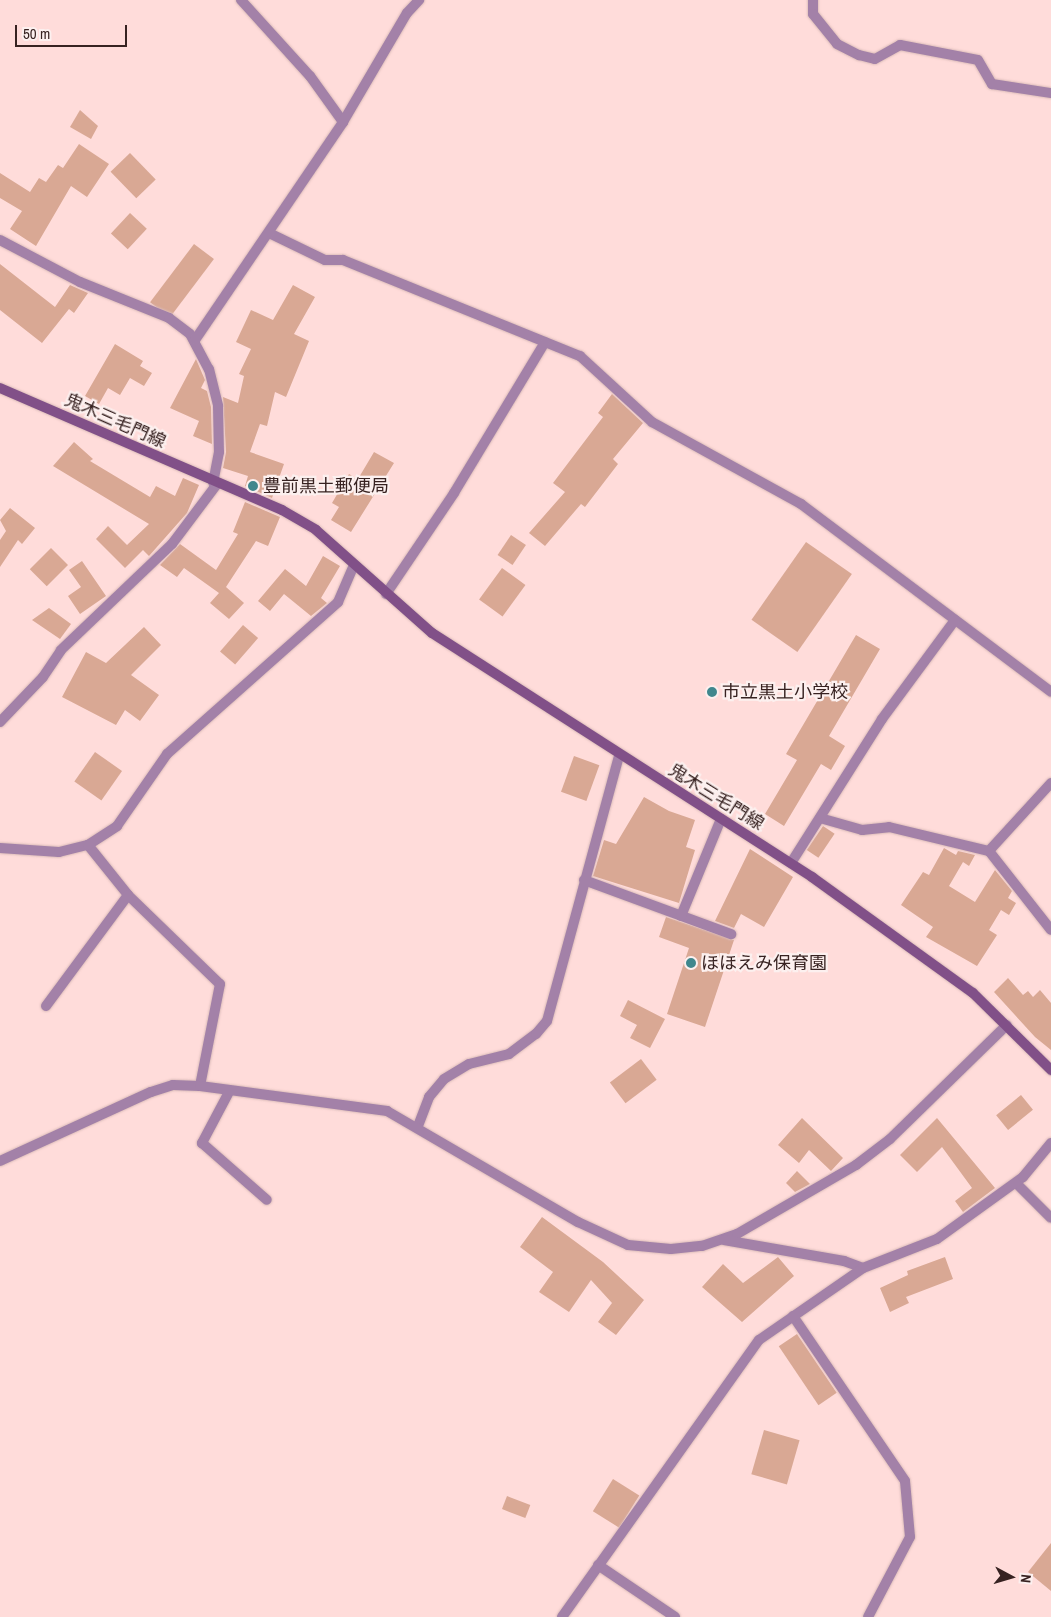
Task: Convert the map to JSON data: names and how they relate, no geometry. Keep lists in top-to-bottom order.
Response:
{
  "streets": {
    "main road": ["鬼木三毛門線"]
  },
  "places": ["豊前黒土郵便局", "市立黒土小学校", "ほほえみ保育園"],
  "scale_bar": "50 m",
  "north": "right"
}
